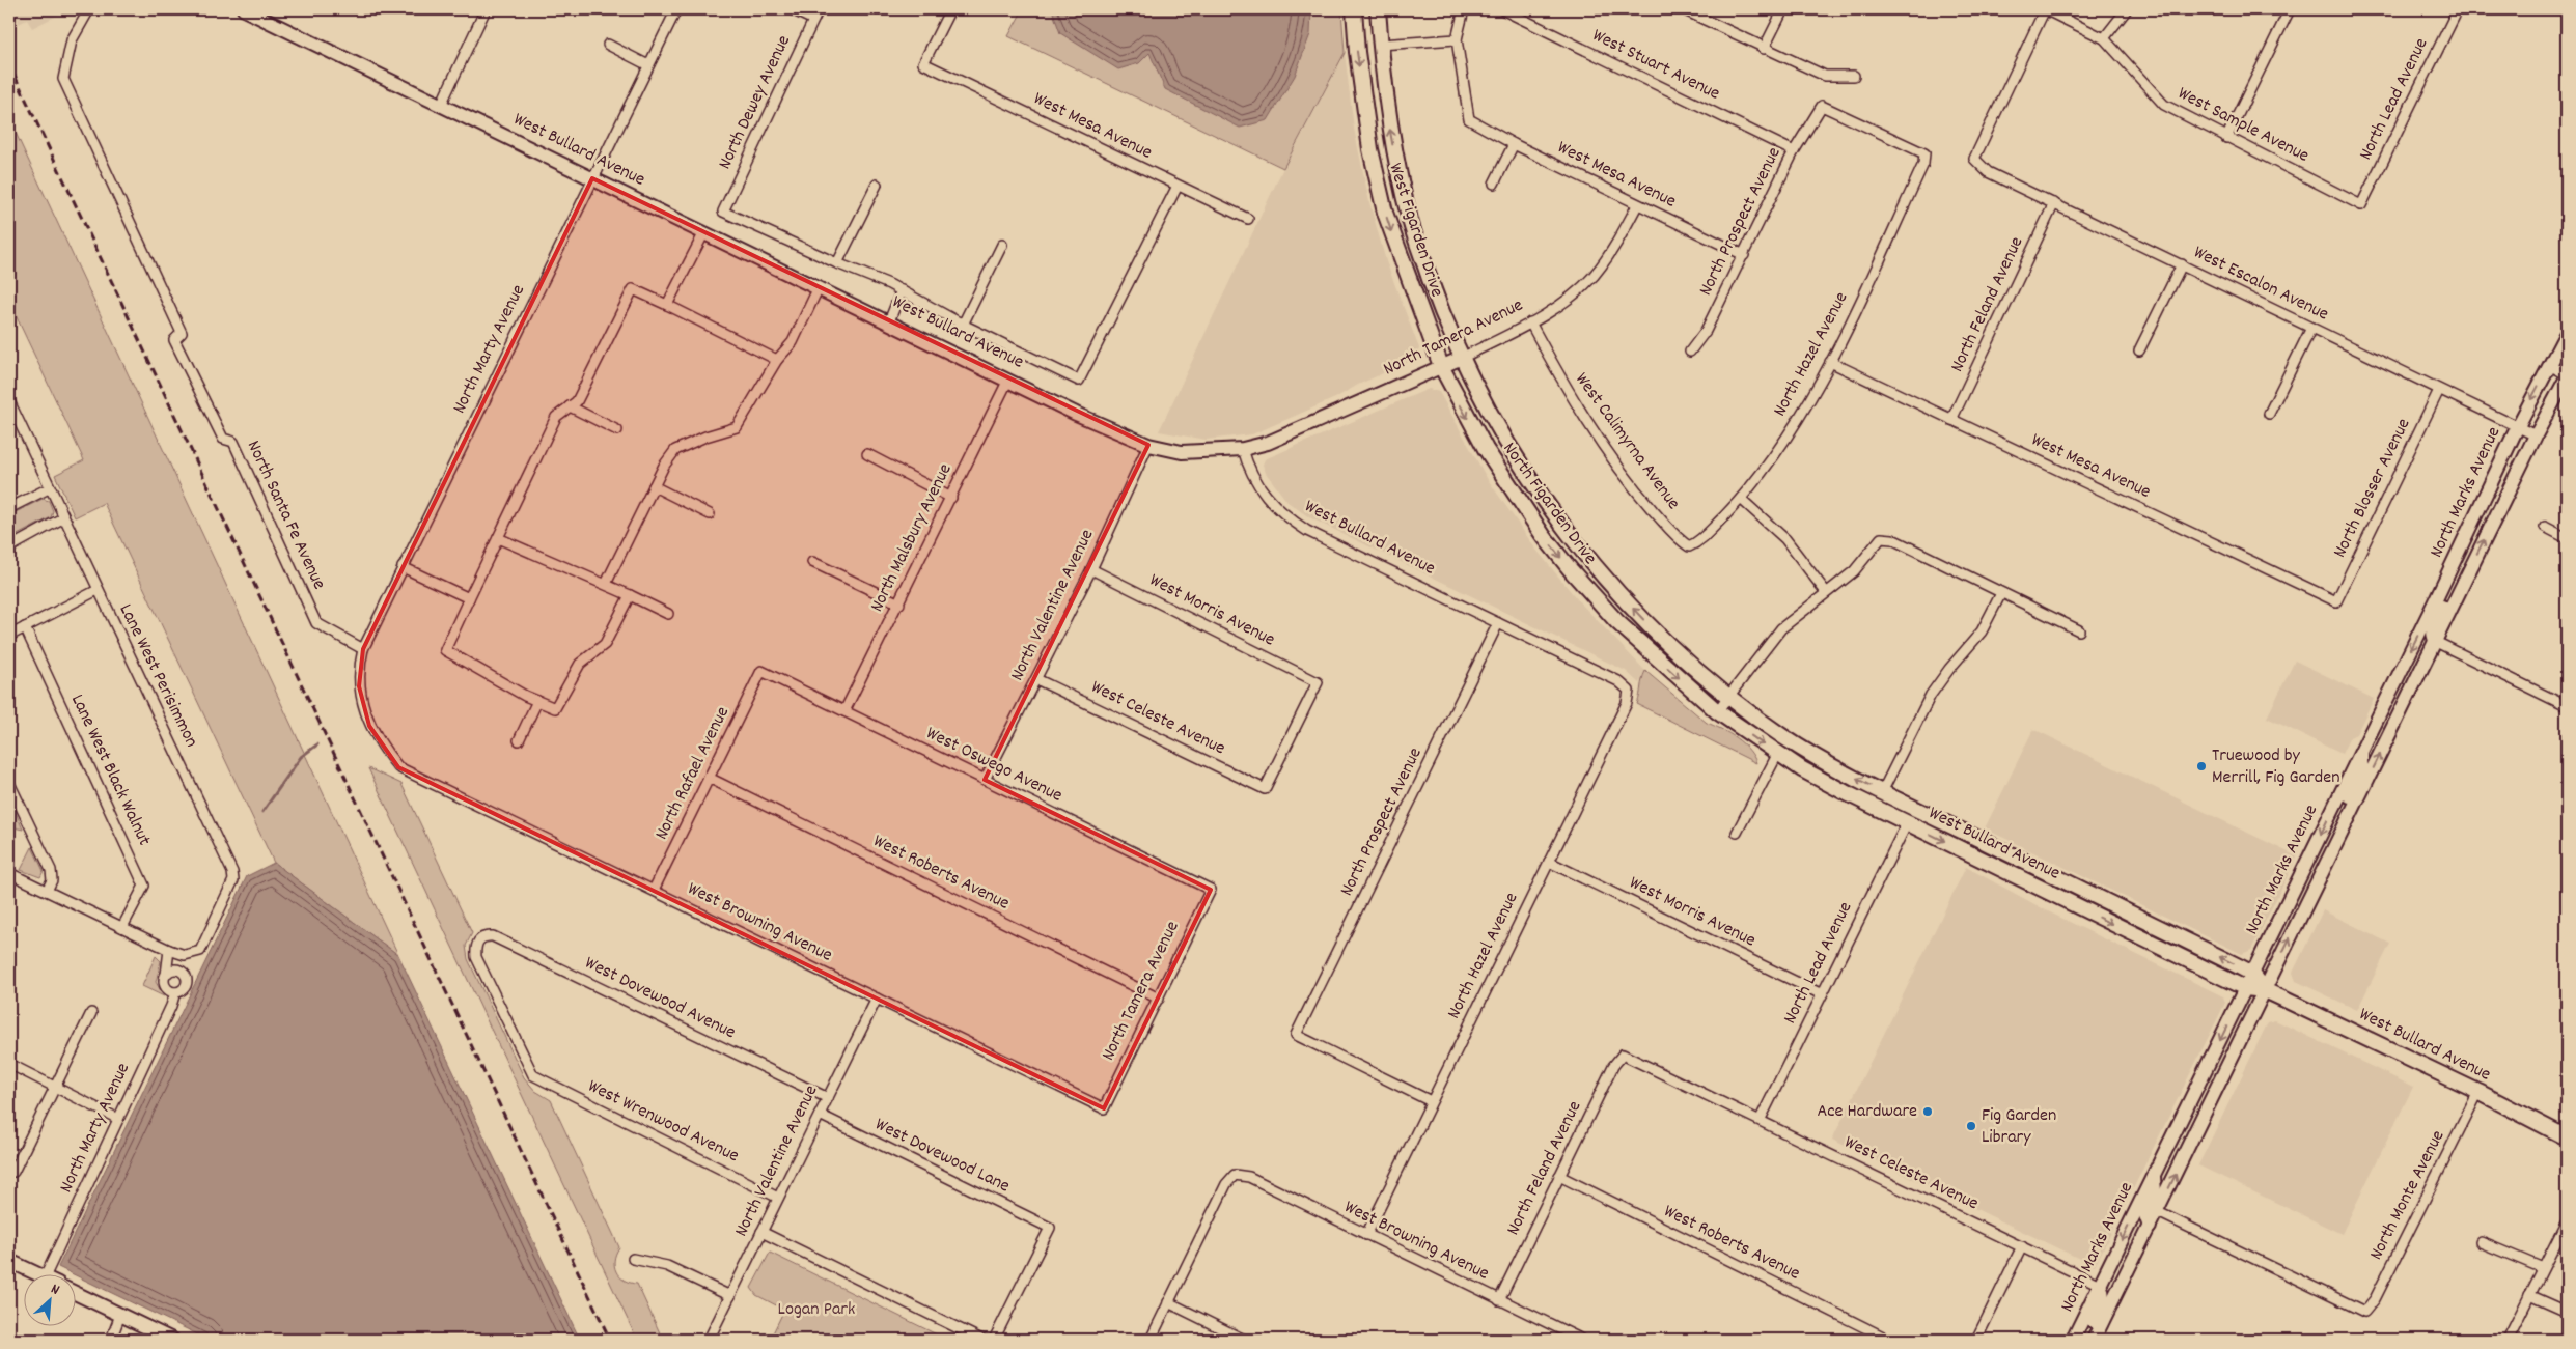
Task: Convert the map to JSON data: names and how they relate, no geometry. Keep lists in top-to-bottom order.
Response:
{
  "streets": {
    "main road": [
      "West Bullard Avenue",
      "West Figarden Drive",
      "North Tamera Avenue",
      "North Marks Avenue",
      "North Figarden Drive"
    ],
    "street": [
      "West Stuart Avenue",
      "North Lead Avenue",
      "North Dewey Avenue",
      "West Sample Avenue",
      "West Mesa Avenue",
      "North Prospect Avenue",
      "West Escalon Avenue",
      "North Feland Avenue",
      "North Marty Avenue",
      "North Hazel Avenue",
      "West Calimyrna Avenue",
      "North Blosser Avenue",
      "North Santa Fe Avenue",
      "North Malsbury Avenue",
      "North Valentine Avenue",
      "West Morris Avenue",
      "Lane West Perisimmon",
      "West Celeste Avenue",
      "West Oswego Avenue",
      "Lane West Black Walnut",
      "North Rafael Avenue",
      "West Roberts Avenue",
      "West Browning Avenue",
      "West Dovewood Avenue",
      "West Wrenwood Avenue",
      "West Dovewood Lane",
      "North Monte Avenue"
    ]
  },
  "crossings": [
    ["West Stuart Avenue", "North Prospect Avenue"],
    ["North Lead Avenue", "West Sample Avenue"],
    ["North Lead Avenue", "West Bullard Avenue"],
    ["North Lead Avenue", "West Morris Avenue"],
    ["North Lead Avenue", "West Celeste Avenue"],
    ["North Dewey Avenue", "West Bullard Avenue"],
    ["West Sample Avenue", "West Escalon Avenue"],
    ["West Mesa Avenue", "West Bullard Avenue"],
    ["West Mesa Avenue", "North Prospect Avenue"],
    ["West Mesa Avenue", "North Feland Avenue"],
    ["West Mesa Avenue", "North Tamera Avenue"],
    ["West Mesa Avenue", "North Hazel Avenue"],
    ["West Mesa Avenue", "North Blosser Avenue"],
    ["West Bullard Avenue", "North Prospect Avenue"],
    ["West Bullard Avenue", "North Tamera Avenue"],
    ["West Bullard Avenue", "North Marty Avenue"],
    ["West Bullard Avenue", "North Hazel Avenue"],
    ["West Bullard Avenue", "North Marks Avenue"],
    ["West Bullard Avenue", "North Figarden Drive"],
    ["West Bullard Avenue", "North Malsbury Avenue"],
    ["West Bullard Avenue", "North Valentine Avenue"],
    ["West Bullard Avenue", "North Monte Avenue"],
    ["North Prospect Avenue", "North Hazel Avenue"],
    ["West Figarden Drive", "North Tamera Avenue"],
    ["West Figarden Drive", "North Figarden Drive"],
    ["West Escalon Avenue", "North Feland Avenue"],
    ["West Escalon Avenue", "North Blosser Avenue"],
    ["West Escalon Avenue", "North Marks Avenue"],
    ["North Feland Avenue", "West Celeste Avenue"],
    ["North Feland Avenue", "West Roberts Avenue"],
    ["North Feland Avenue", "West Browning Avenue"],
    ["North Tamera Avenue", "West Calimyrna Avenue"],
    ["North Tamera Avenue", "North Figarden Drive"],
    ["North Tamera Avenue", "West Oswego Avenue"],
    ["North Tamera Avenue", "West Roberts Avenue"],
    ["North Tamera Avenue", "West Browning Avenue"],
    ["North Marty Avenue", "North Santa Fe Avenue"],
    ["North Marty Avenue", "Lane West Perisimmon"],
    ["North Marty Avenue", "West Browning Avenue"],
    ["North Hazel Avenue", "West Calimyrna Avenue"],
    ["North Hazel Avenue", "West Morris Avenue"],
    ["North Hazel Avenue", "West Browning Avenue"],
    ["North Marks Avenue", "West Celeste Avenue"],
    ["North Marks Avenue", "North Monte Avenue"],
    ["North Santa Fe Avenue", "West Browning Avenue"],
    ["North Malsbury Avenue", "West Oswego Avenue"],
    ["North Valentine Avenue", "West Morris Avenue"],
    ["North Valentine Avenue", "West Celeste Avenue"],
    ["North Valentine Avenue", "West Oswego Avenue"],
    ["North Valentine Avenue", "West Browning Avenue"],
    ["North Valentine Avenue", "West Dovewood Avenue"],
    ["North Valentine Avenue", "West Wrenwood Avenue"],
    ["North Valentine Avenue", "West Dovewood Lane"],
    ["West Morris Avenue", "West Celeste Avenue"],
    ["West Oswego Avenue", "North Rafael Avenue"],
    ["North Rafael Avenue", "West Roberts Avenue"],
    ["North Rafael Avenue", "West Browning Avenue"],
    ["West Dovewood Avenue", "West Wrenwood Avenue"]
  ],
  "parks": ["Logan Park"],
  "places": ["Truewood by Merrill, Fig Garden", "Ace Hardware", "Fig Garden Library"],
  "north": "top right"
}
